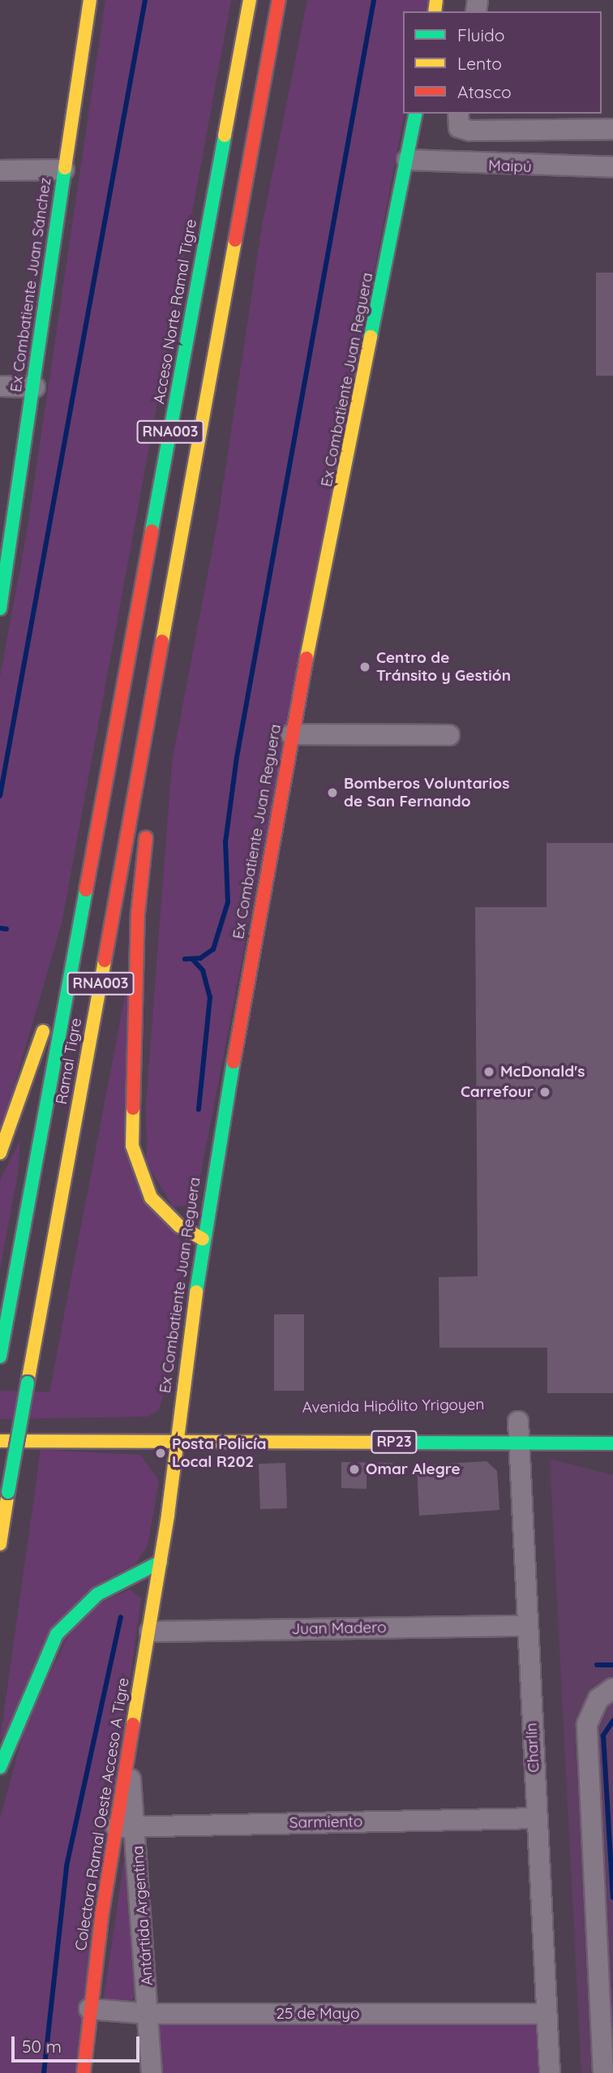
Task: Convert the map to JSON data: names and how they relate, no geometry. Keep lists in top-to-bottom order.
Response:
{
  "streets": {
    "main road": [
      "Ex Combatiente Juan Sánchez",
      "Acceso Norte Ramal Tigre",
      "Ex Combatiente Juan Reguera",
      "RNA003",
      "Ramal Tigre",
      "RP23",
      "Colectora Ramal Oeste Acceso A Tigre"
    ],
    "street": [
      "Maipú",
      "Juan Madero",
      "Charlín",
      "Sarmiento",
      "Antártida Argentina",
      "25 de Mayo"
    ]
  },
  "crossings": [
    ["Maipú", "Ex Combatiente Juan Reguera"],
    ["Acceso Norte Ramal Tigre", "Ramal Tigre"],
    ["Ex Combatiente Juan Reguera", "RP23"],
    ["Ex Combatiente Juan Reguera", "Colectora Ramal Oeste Acceso A Tigre"],
    ["RNA003", "Ramal Tigre"],
    ["RP23", "Charlín"],
    ["Juan Madero", "Charlín"],
    ["Juan Madero", "Colectora Ramal Oeste Acceso A Tigre"],
    ["Charlín", "Sarmiento"],
    ["Charlín", "25 de Mayo"],
    ["Colectora Ramal Oeste Acceso A Tigre", "Sarmiento"],
    ["Colectora Ramal Oeste Acceso A Tigre", "Antártida Argentina"],
    ["Colectora Ramal Oeste Acceso A Tigre", "25 de Mayo"],
    ["Sarmiento", "Antártida Argentina"],
    ["Antártida Argentina", "25 de Mayo"]
  ],
  "places": [
    "Centro de Tránsito y Gestión",
    "Bomberos Voluntarios de San Fernando",
    "McDonald's",
    "Carrefour",
    "Posta Policía Local R202",
    "Omar Alegre"
  ],
  "legend": ["Fluido", "Lento", "Atasco"],
  "scale_bar": "50 m"
}
